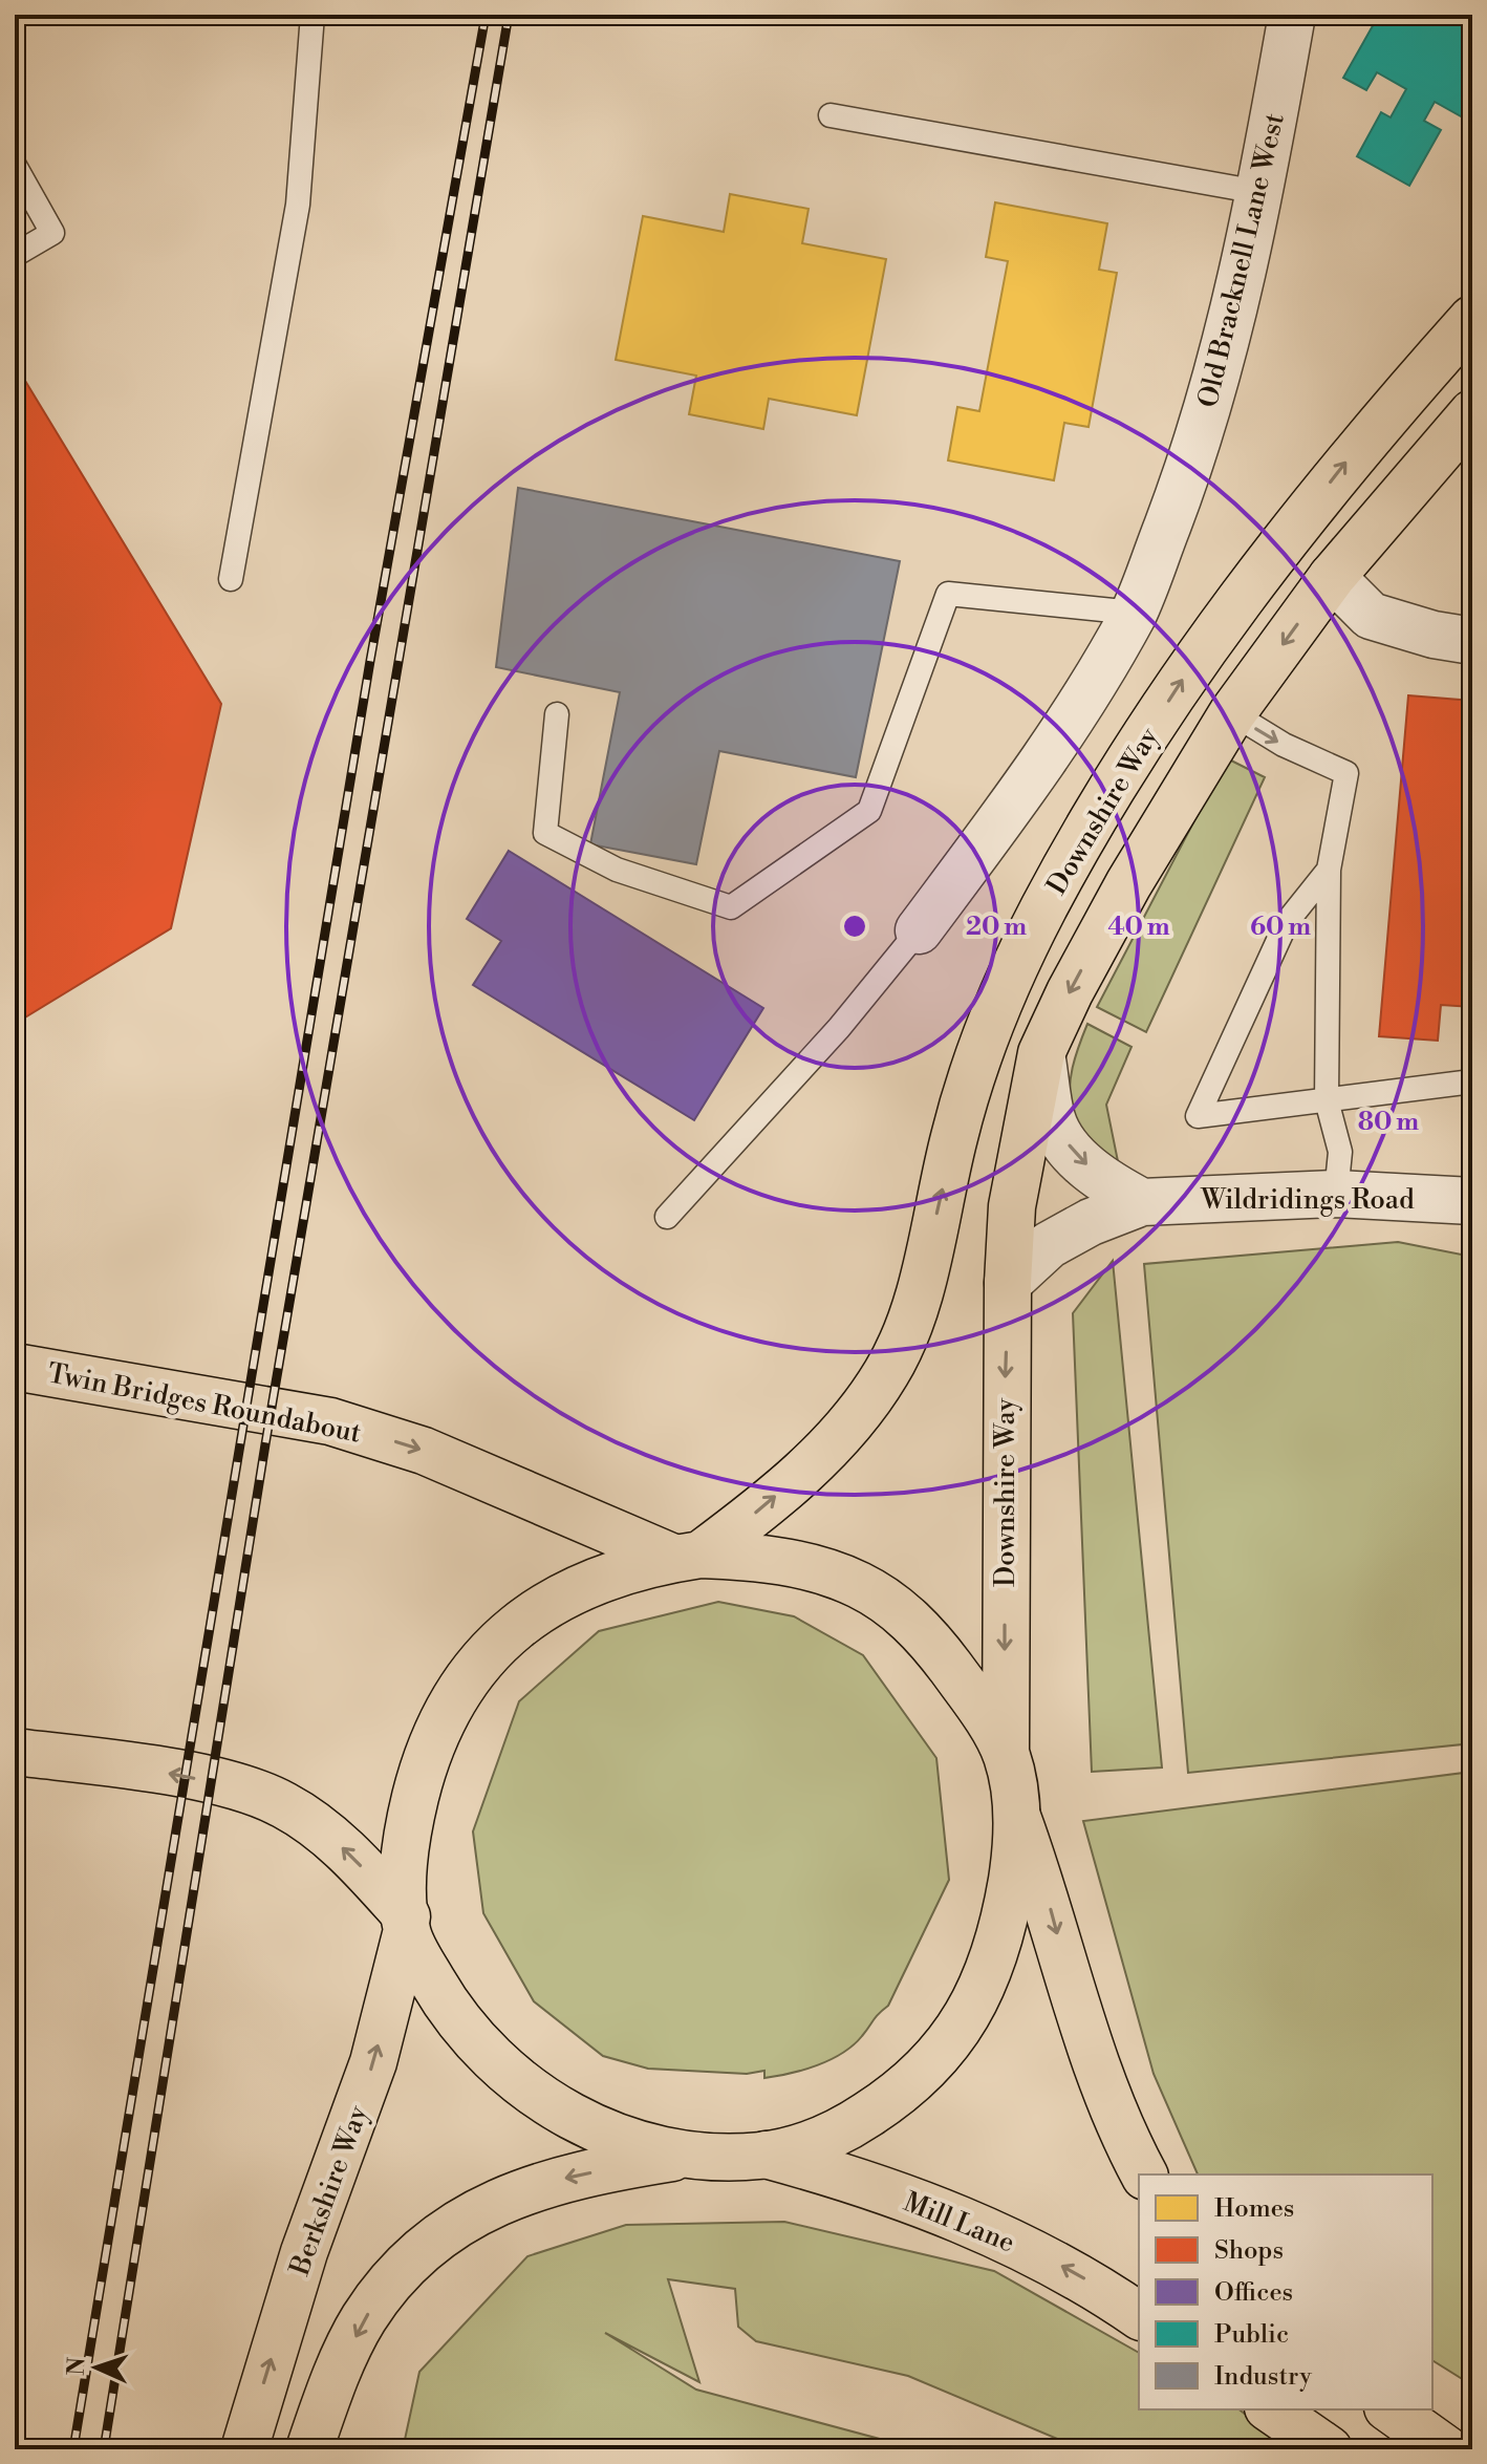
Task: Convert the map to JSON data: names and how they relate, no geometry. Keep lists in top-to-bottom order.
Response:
{
  "streets": {
    "main road": [
      "Downshire Way",
      "Twin Bridges Roundabout",
      "Berkshire Way",
      "Mill Lane"
    ],
    "street": ["Old Bracknell Lane West", "Wildridings Road"]
  },
  "crossings": [
    ["Downshire Way", "Wildridings Road"],
    ["Downshire Way", "Twin Bridges Roundabout"],
    ["Twin Bridges Roundabout", "Berkshire Way"],
    ["Twin Bridges Roundabout", "Mill Lane"]
  ],
  "one_way": ["Berkshire Way", "Mill Lane"],
  "legend": [
    "Homes",
    "Shops",
    "Offices",
    "Public",
    "Industry"
  ],
  "north": "left",
  "rings": [
    "20 m",
    "40 m",
    "60 m",
    "80 m"
  ]
}
